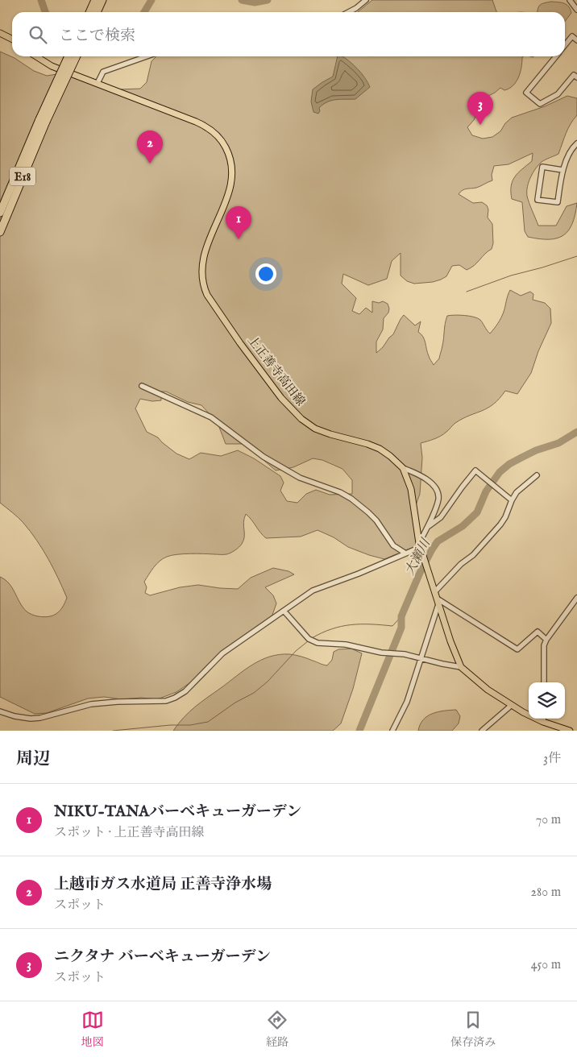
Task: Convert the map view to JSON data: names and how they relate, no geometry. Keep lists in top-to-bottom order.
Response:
{
  "streets": {
    "highway": ["E18"],
    "main road": ["上正善寺高田線"]
  },
  "water": ["大瀬川"],
  "page": {
    "search": "ここで検索",
    "pins": ["3", "2", "1"],
    "heading": ["周辺", "3件"],
    "list": [
      {
        "mark": "1",
        "name": "NIKU-TANAバーベキューガーデン",
        "note": "スポット · 上正善寺高田線",
        "value": "70 m"
      },
      {
        "mark": "2",
        "name": "上越市ガス水道局 正善寺浄水場",
        "note": "スポット",
        "value": "280 m"
      },
      {
        "mark": "3",
        "name": "ニクタナ バーベキューガーデン",
        "note": "スポット",
        "value": "450 m"
      }
    ],
    "nav": ["地図", "経路", "保存済み"]
  }
}
